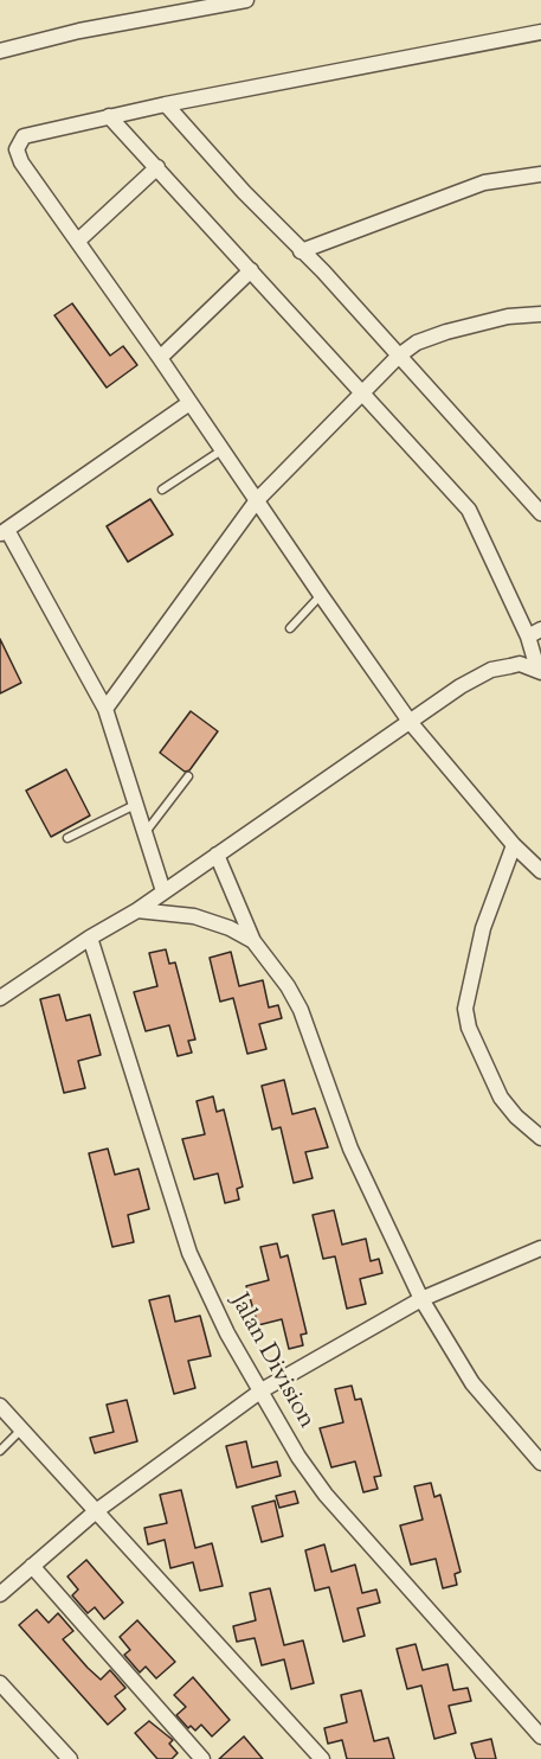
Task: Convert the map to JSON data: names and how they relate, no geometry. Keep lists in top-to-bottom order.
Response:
{
  "streets": {
    "street": ["Jalan Division"]
  }
}
